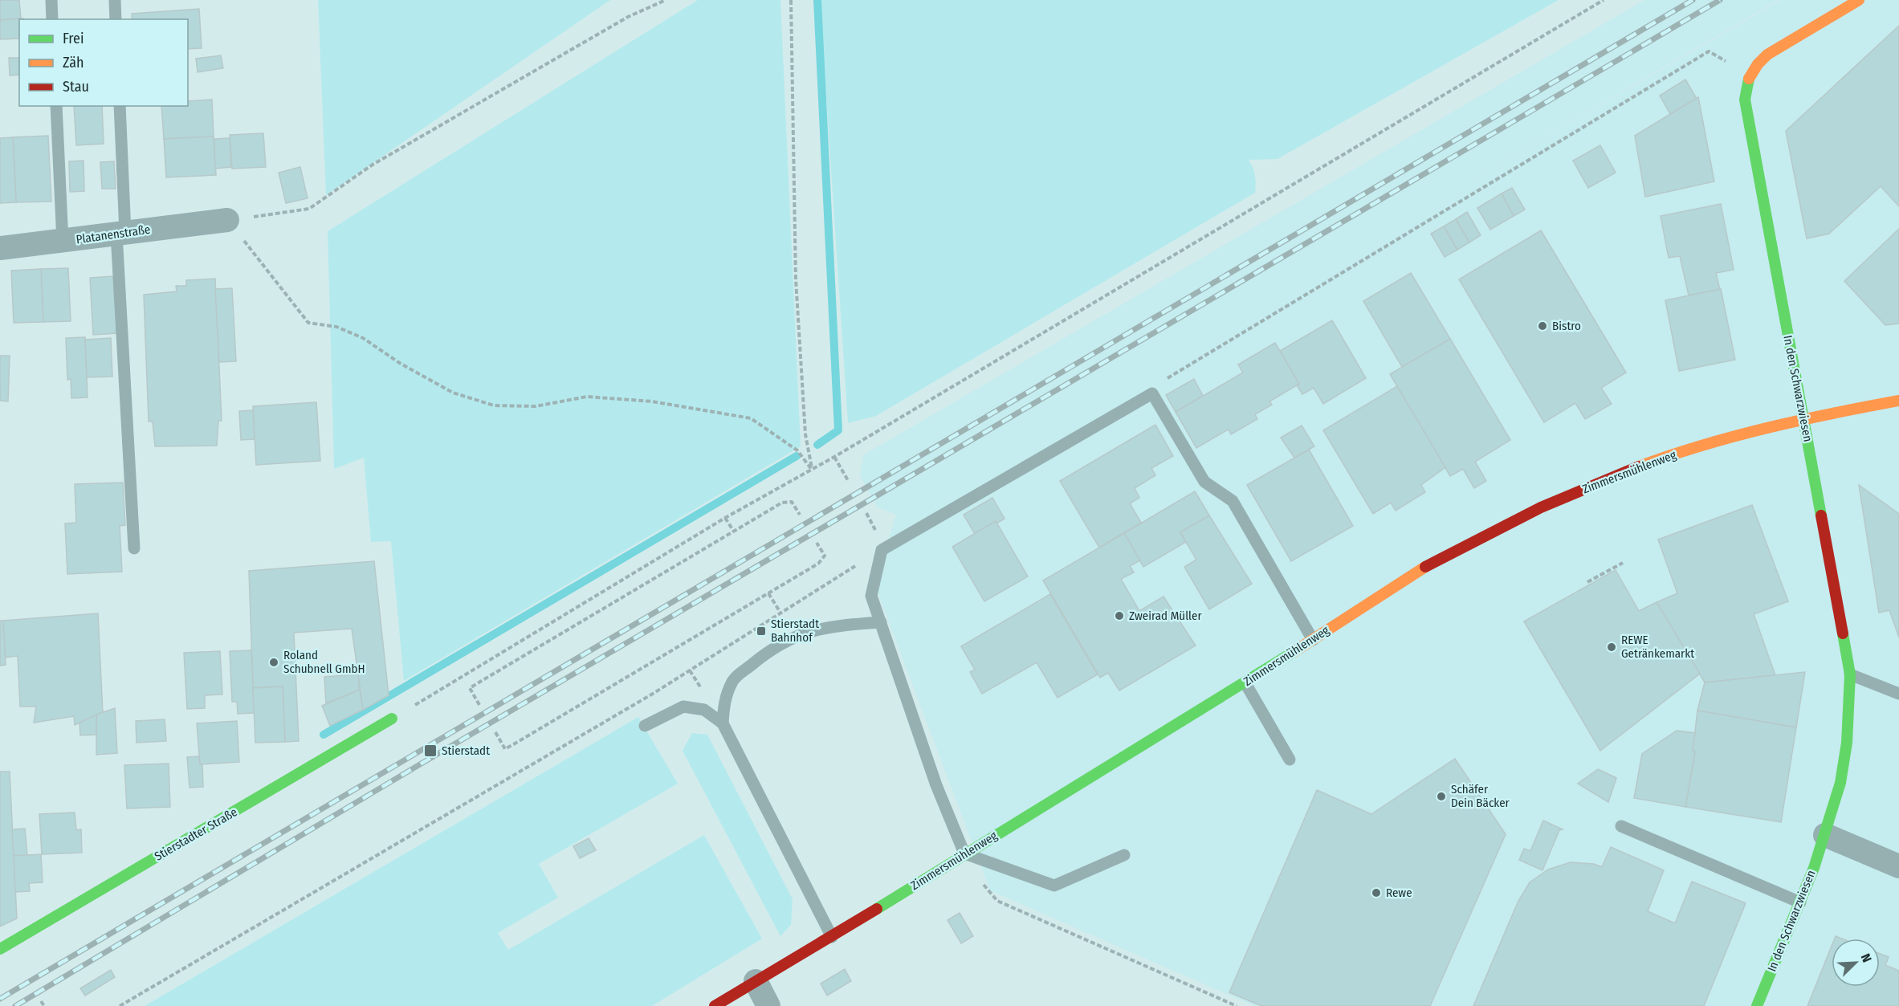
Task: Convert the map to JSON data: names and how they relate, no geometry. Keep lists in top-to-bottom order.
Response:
{
  "streets": {
    "street": [
      "Platanenstraße",
      "In den Schwarzwiesen",
      "Zimmersmühlenweg",
      "Stierstadter Straße"
    ]
  },
  "crossings": [
    ["In den Schwarzwiesen", "Zimmersmühlenweg"]
  ],
  "places": {
    "other": [
      "Bistro",
      "Zweirad Müller",
      "REWE Getränkemarkt",
      "Roland Schubnell GmbH",
      "Schäfer Dein Bäcker",
      "Rewe"
    ],
    "transit": ["Stierstadt Bahnhof", "Stierstadt"]
  },
  "legend": ["Frei", "Zäh", "Stau"],
  "north": "top right"
}
